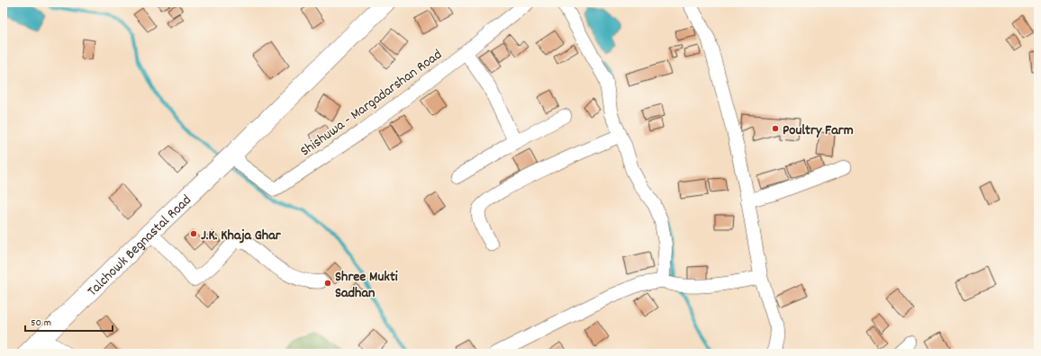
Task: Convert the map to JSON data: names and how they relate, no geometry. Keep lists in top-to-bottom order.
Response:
{
  "streets": {
    "main road": ["Talchowk Begnastal Road"],
    "street": ["Shishuwa - Margadarshan Road"]
  },
  "crossings": [
    ["Shishuwa - Margadarshan Road", "Talchowk Begnastal Road"]
  ],
  "places": ["Poultry Farm", "J.K. Khaja Ghar", "Shree Mukti Sadhan"],
  "scale_bar": "50 m"
}
